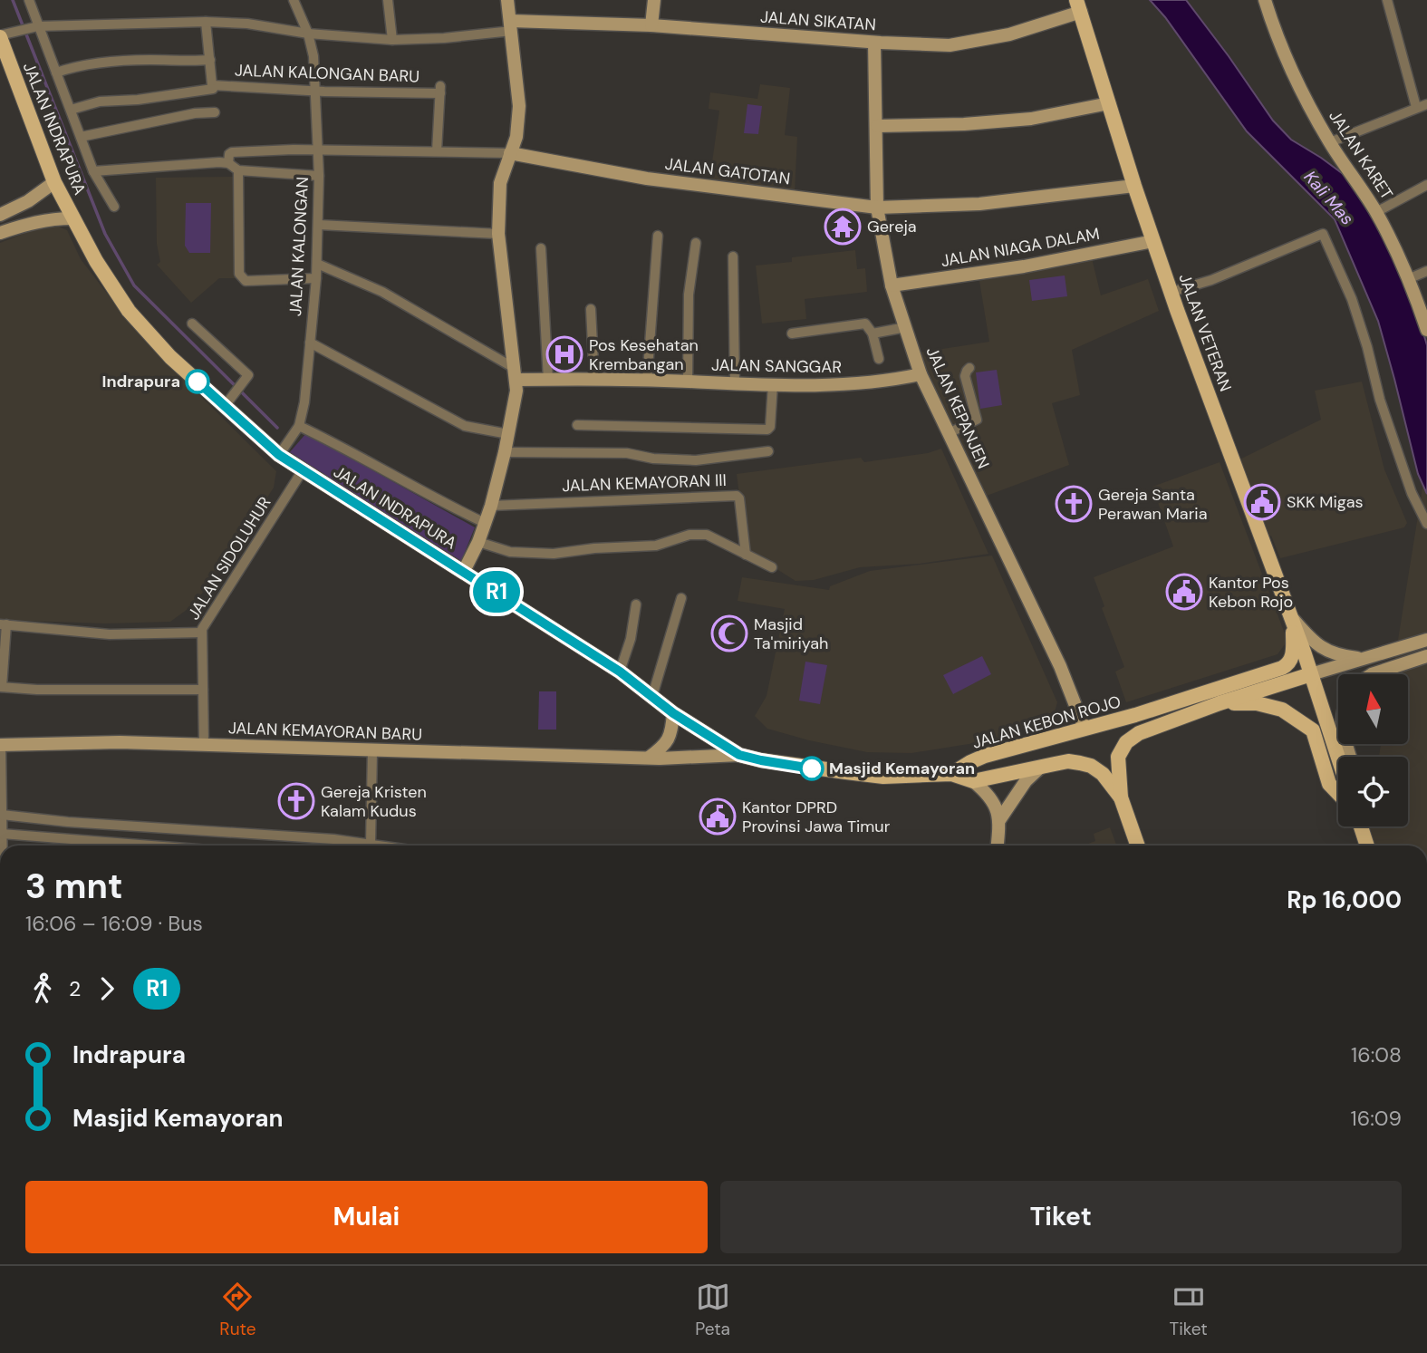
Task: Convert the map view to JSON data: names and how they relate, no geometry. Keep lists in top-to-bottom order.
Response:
{
  "streets": {
    "main road": ["JALAN INDRAPURA", "JALAN VETERAN", "JALAN KEBON ROJO"],
    "street": [
      "JALAN SIKATAN",
      "JALAN KALONGAN BARU",
      "JALAN KARET",
      "JALAN GATOTAN",
      "JALAN KALONGAN",
      "JALAN NIAGA DALAM",
      "JALAN SANGGAR",
      "JALAN KEPANJEN",
      "JALAN KEMAYORAN III",
      "JALAN SIDOLUHUR",
      "JALAN KEMAYORAN BARU"
    ]
  },
  "crossings": [
    ["JALAN SIKATAN", "JALAN VETERAN"],
    ["JALAN SIKATAN", "JALAN KEPANJEN"],
    ["JALAN KALONGAN BARU", "JALAN GATOTAN"],
    ["JALAN KALONGAN BARU", "JALAN KALONGAN"],
    ["JALAN INDRAPURA", "JALAN KALONGAN"],
    ["JALAN INDRAPURA", "JALAN SIDOLUHUR"],
    ["JALAN INDRAPURA", "JALAN KEBON ROJO"],
    ["JALAN INDRAPURA", "JALAN KEMAYORAN BARU"],
    ["JALAN GATOTAN", "JALAN KALONGAN"],
    ["JALAN GATOTAN", "JALAN VETERAN"],
    ["JALAN GATOTAN", "JALAN KEPANJEN"],
    ["JALAN NIAGA DALAM", "JALAN VETERAN"],
    ["JALAN NIAGA DALAM", "JALAN KEPANJEN"],
    ["JALAN VETERAN", "JALAN KEBON ROJO"],
    ["JALAN SANGGAR", "JALAN KEPANJEN"],
    ["JALAN KEPANJEN", "JALAN KEBON ROJO"],
    ["JALAN SIDOLUHUR", "JALAN KEMAYORAN BARU"]
  ],
  "water": ["Kali Mas"],
  "places": {
    "temple": ["Gereja"],
    "hospital": ["Pos Kesehatan Krembangan"],
    "other": ["Indrapura", "Masjid Kemayoran"],
    "public building": ["SKK Migas", "Kantor Pos Kebon Rojo", "Kantor DPRD Provinsi Jawa Timur"],
    "church": ["Gereja Santa Perawan Maria", "Gereja Kristen Kalam Kudus"],
    "mosque": ["Masjid Ta'miriyah"]
  },
  "lines": ["bus line R1"],
  "north": "top",
  "page": {
    "on_map": "R1",
    "heading": ["3 mnt", "16:06 – 16:09 · Bus", "Rp 16,000"],
    "legs": ["2", "R1"],
    "list": [
      {
        "name": "Indrapura",
        "value": "16:08"
      },
      {
        "name": "Masjid Kemayoran",
        "value": "16:09"
      }
    ],
    "buttons": ["Mulai", "Tiket"],
    "tabs": ["Rute", "Peta", "Tiket"]
  }
}
